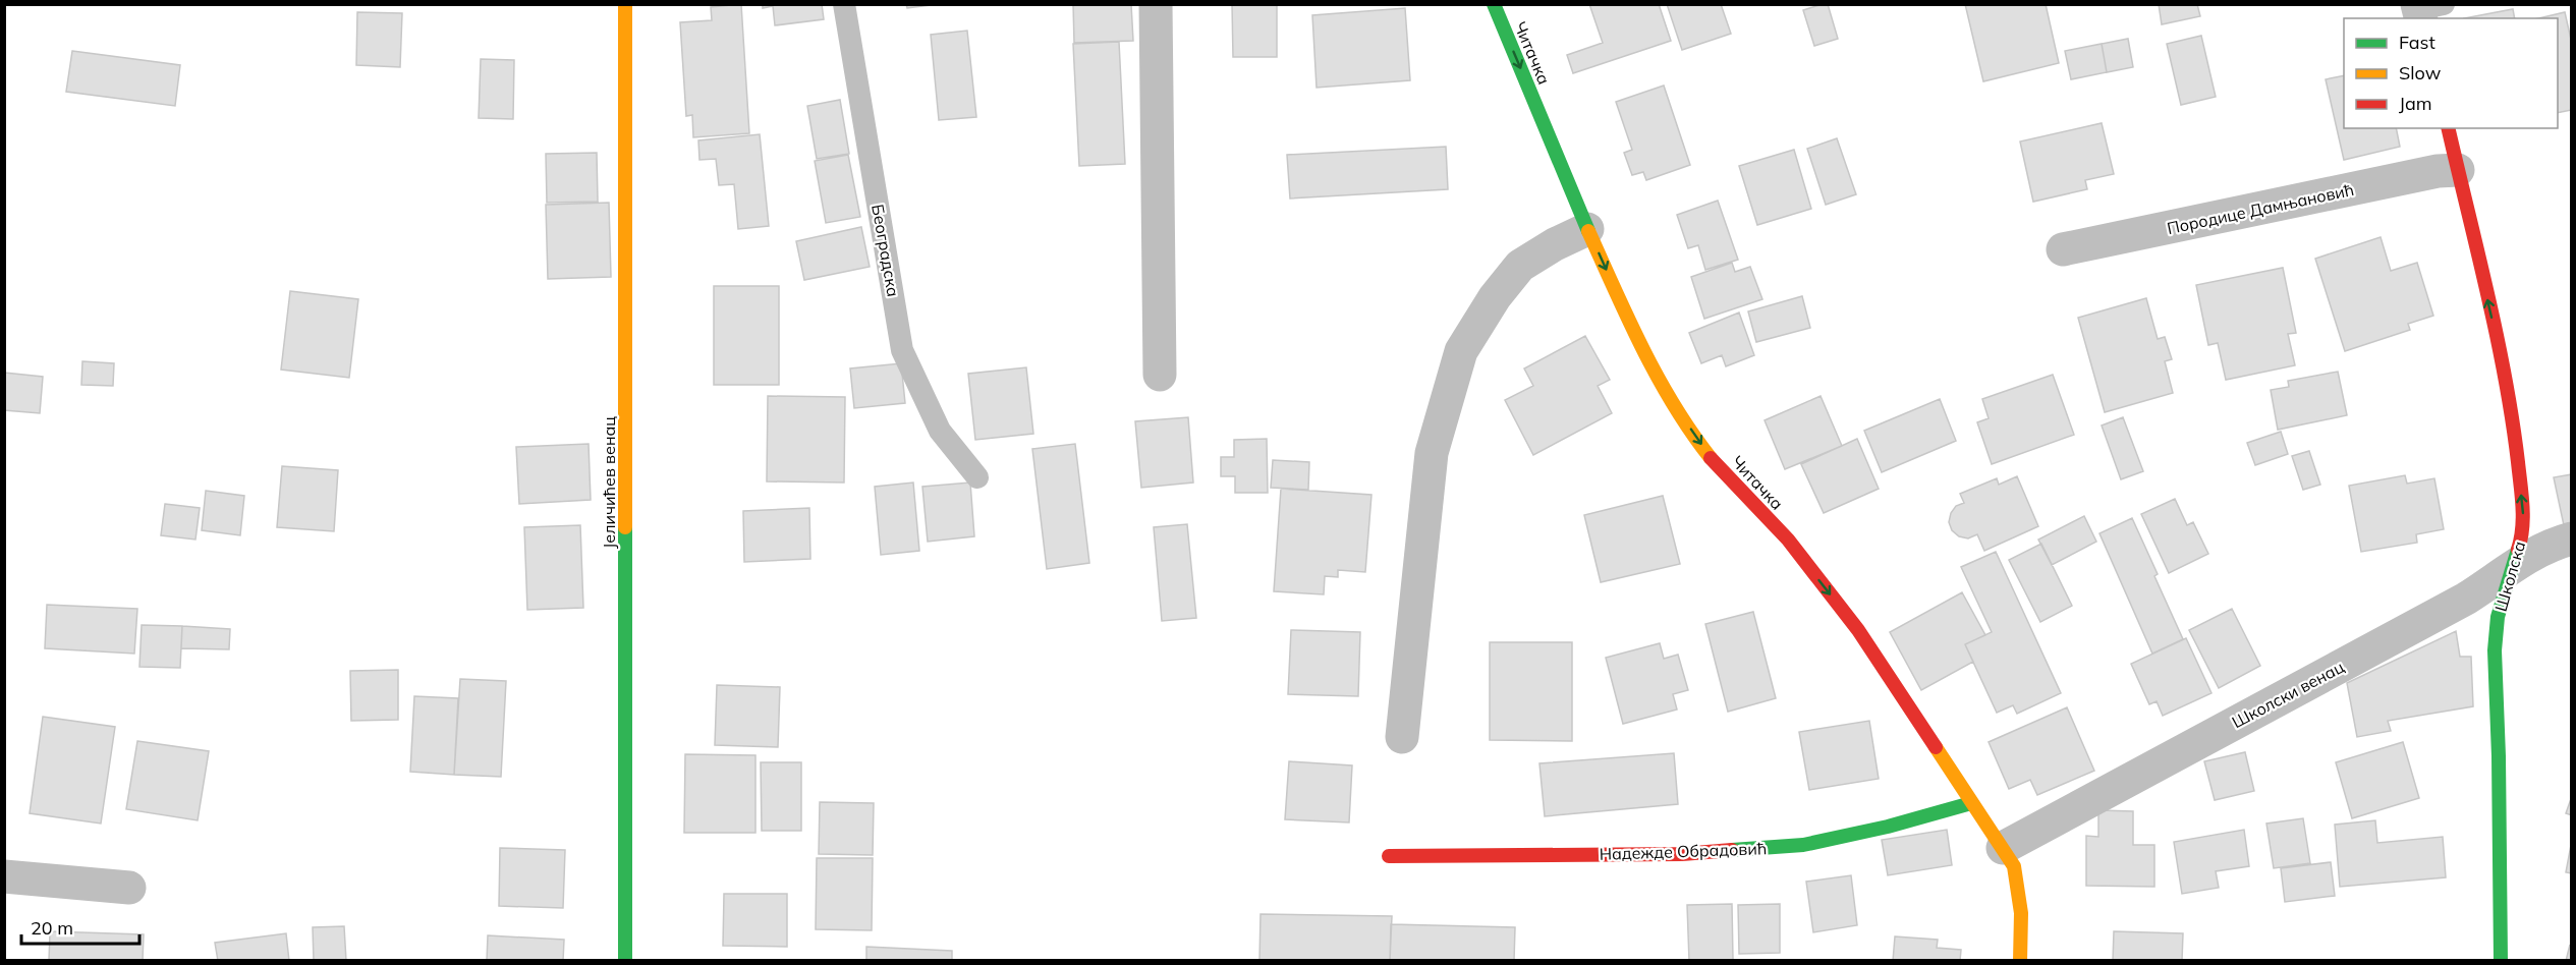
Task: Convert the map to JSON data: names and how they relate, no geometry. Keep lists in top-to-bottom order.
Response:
{
  "streets": {
    "street": [
      "Читачка",
      "Породице Дамњановић",
      "Јеличићев венац",
      "Школска",
      "Школски венац",
      "Надежде Обрадовић"
    ],
    "lane": ["Београдска"]
  },
  "crossings": [
    ["Читачка", "Школски венац"],
    ["Читачка", "Надежде Обрадовић"],
    ["Породице Дамњановић", "Школска"],
    ["Школска", "Школски венац"]
  ],
  "one_way": ["Читачка", "Школска"],
  "legend": ["Fast", "Slow", "Jam"],
  "scale_bar": "20 m"
}
